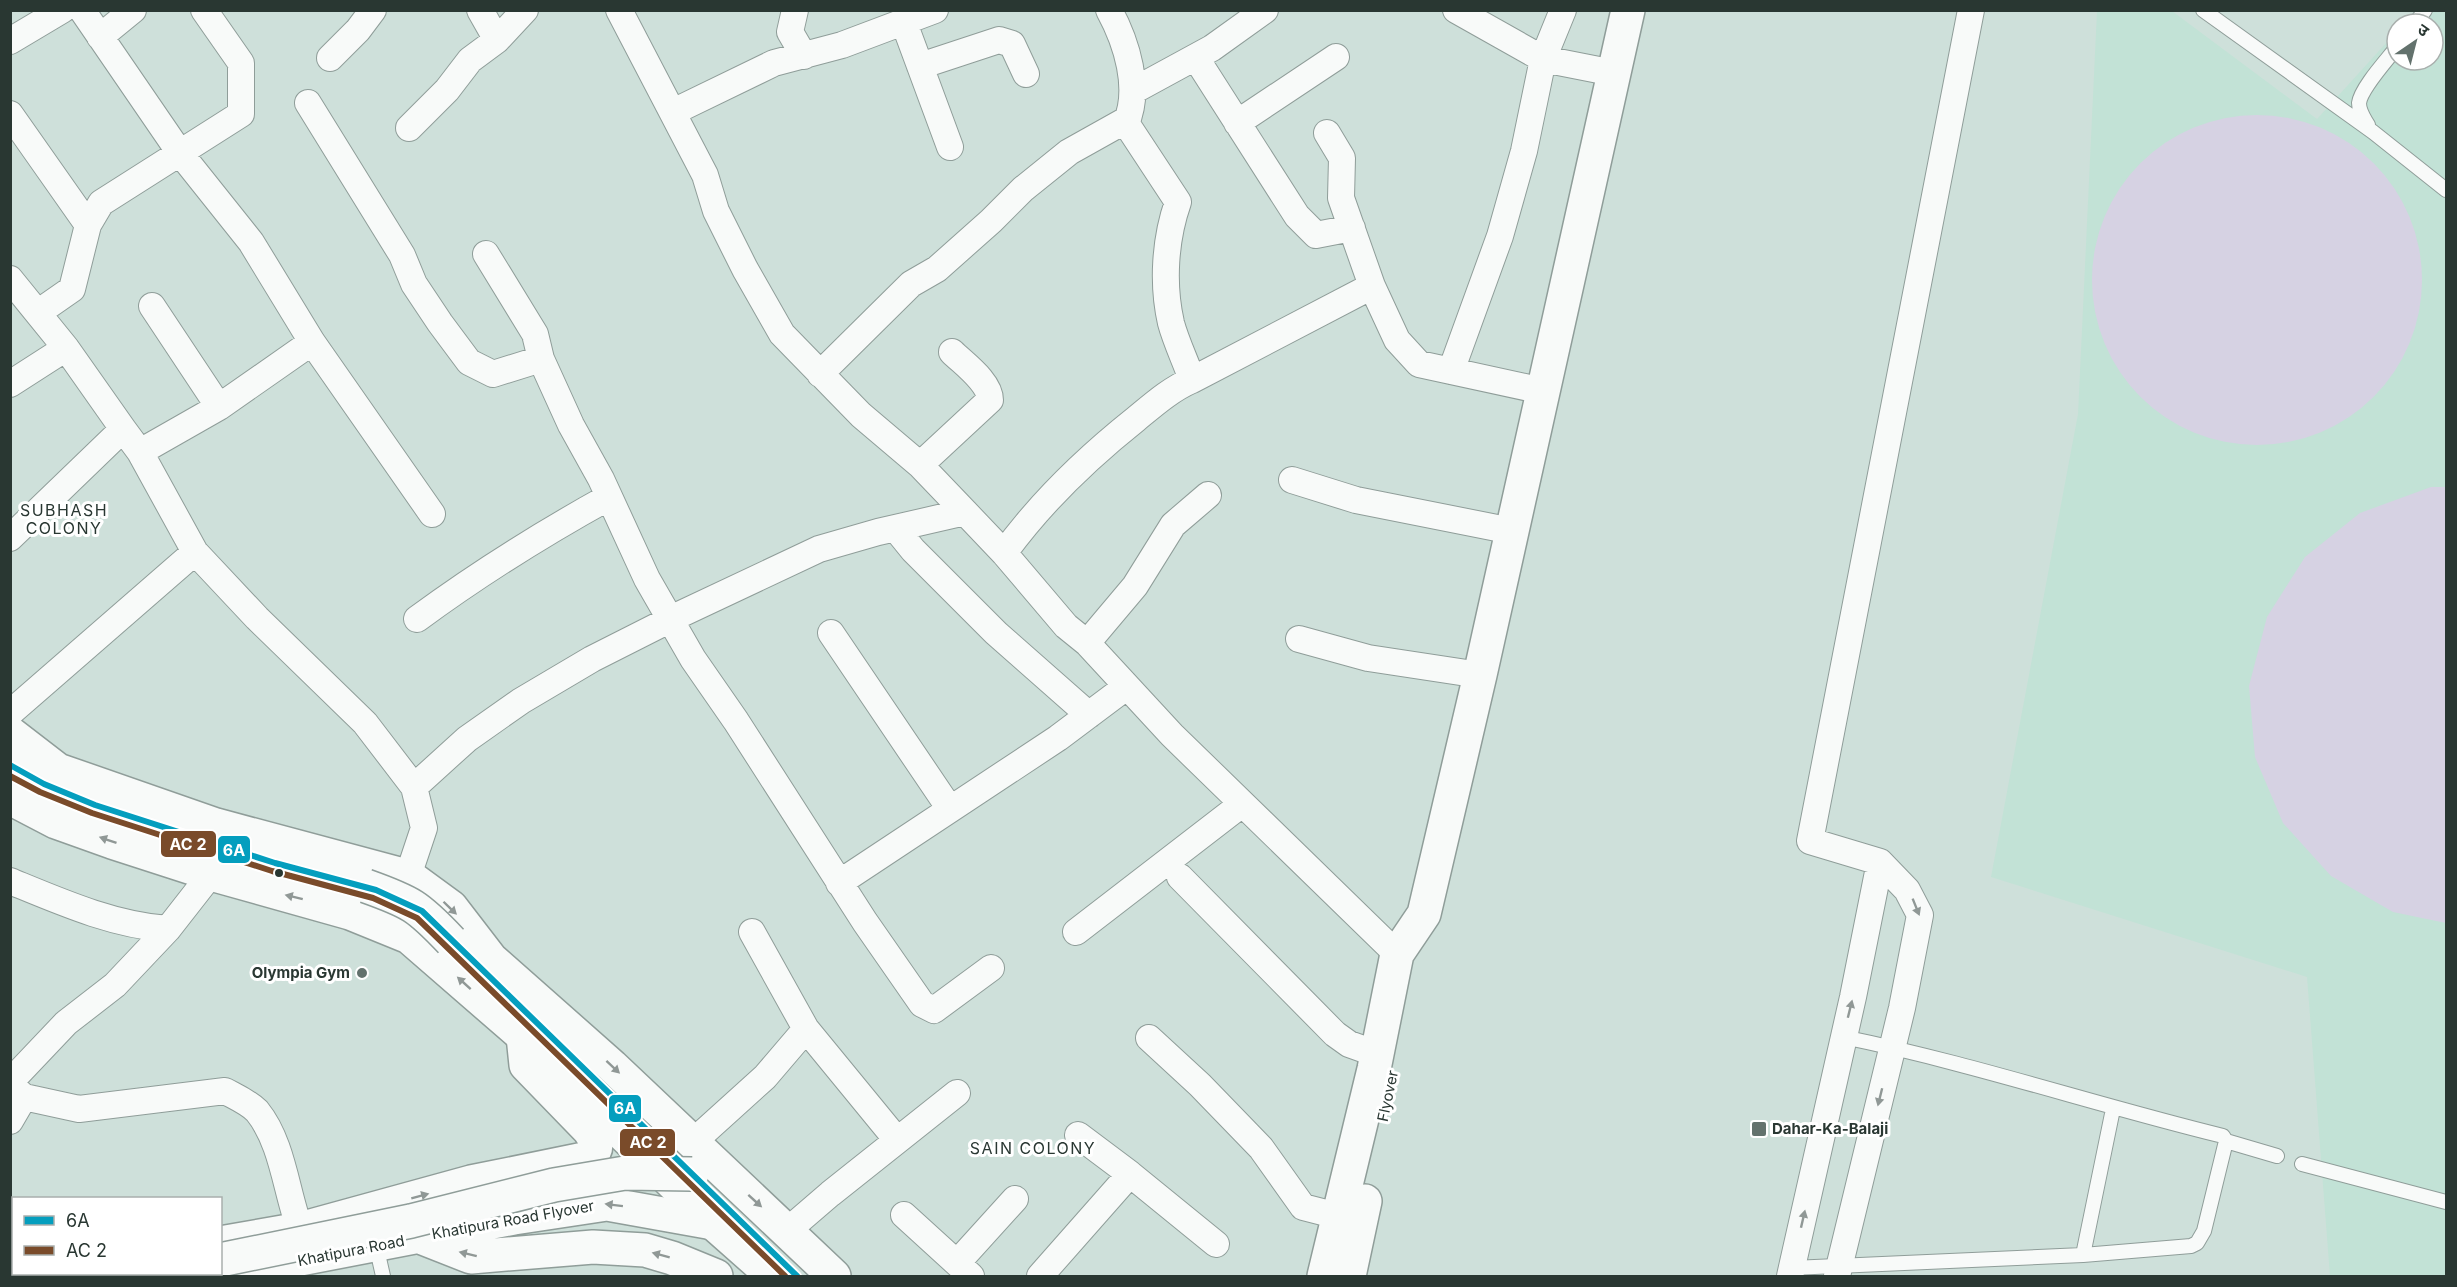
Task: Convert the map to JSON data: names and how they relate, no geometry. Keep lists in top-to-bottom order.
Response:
{
  "streets": {
    "main road": ["Flyover", "Khatipura Road Flyover", "Khatipura Road"]
  },
  "crossings": [
    ["Khatipura Road Flyover", "Khatipura Road"]
  ],
  "districts": ["SUBHASH COLONY", "SAIN COLONY"],
  "places": {
    "other": ["Olympia Gym"],
    "transit": ["Dahar-Ka-Balaji"]
  },
  "lines": ["transit line 6A"],
  "legend": ["6A", "AC 2"],
  "north": "top right"
}
